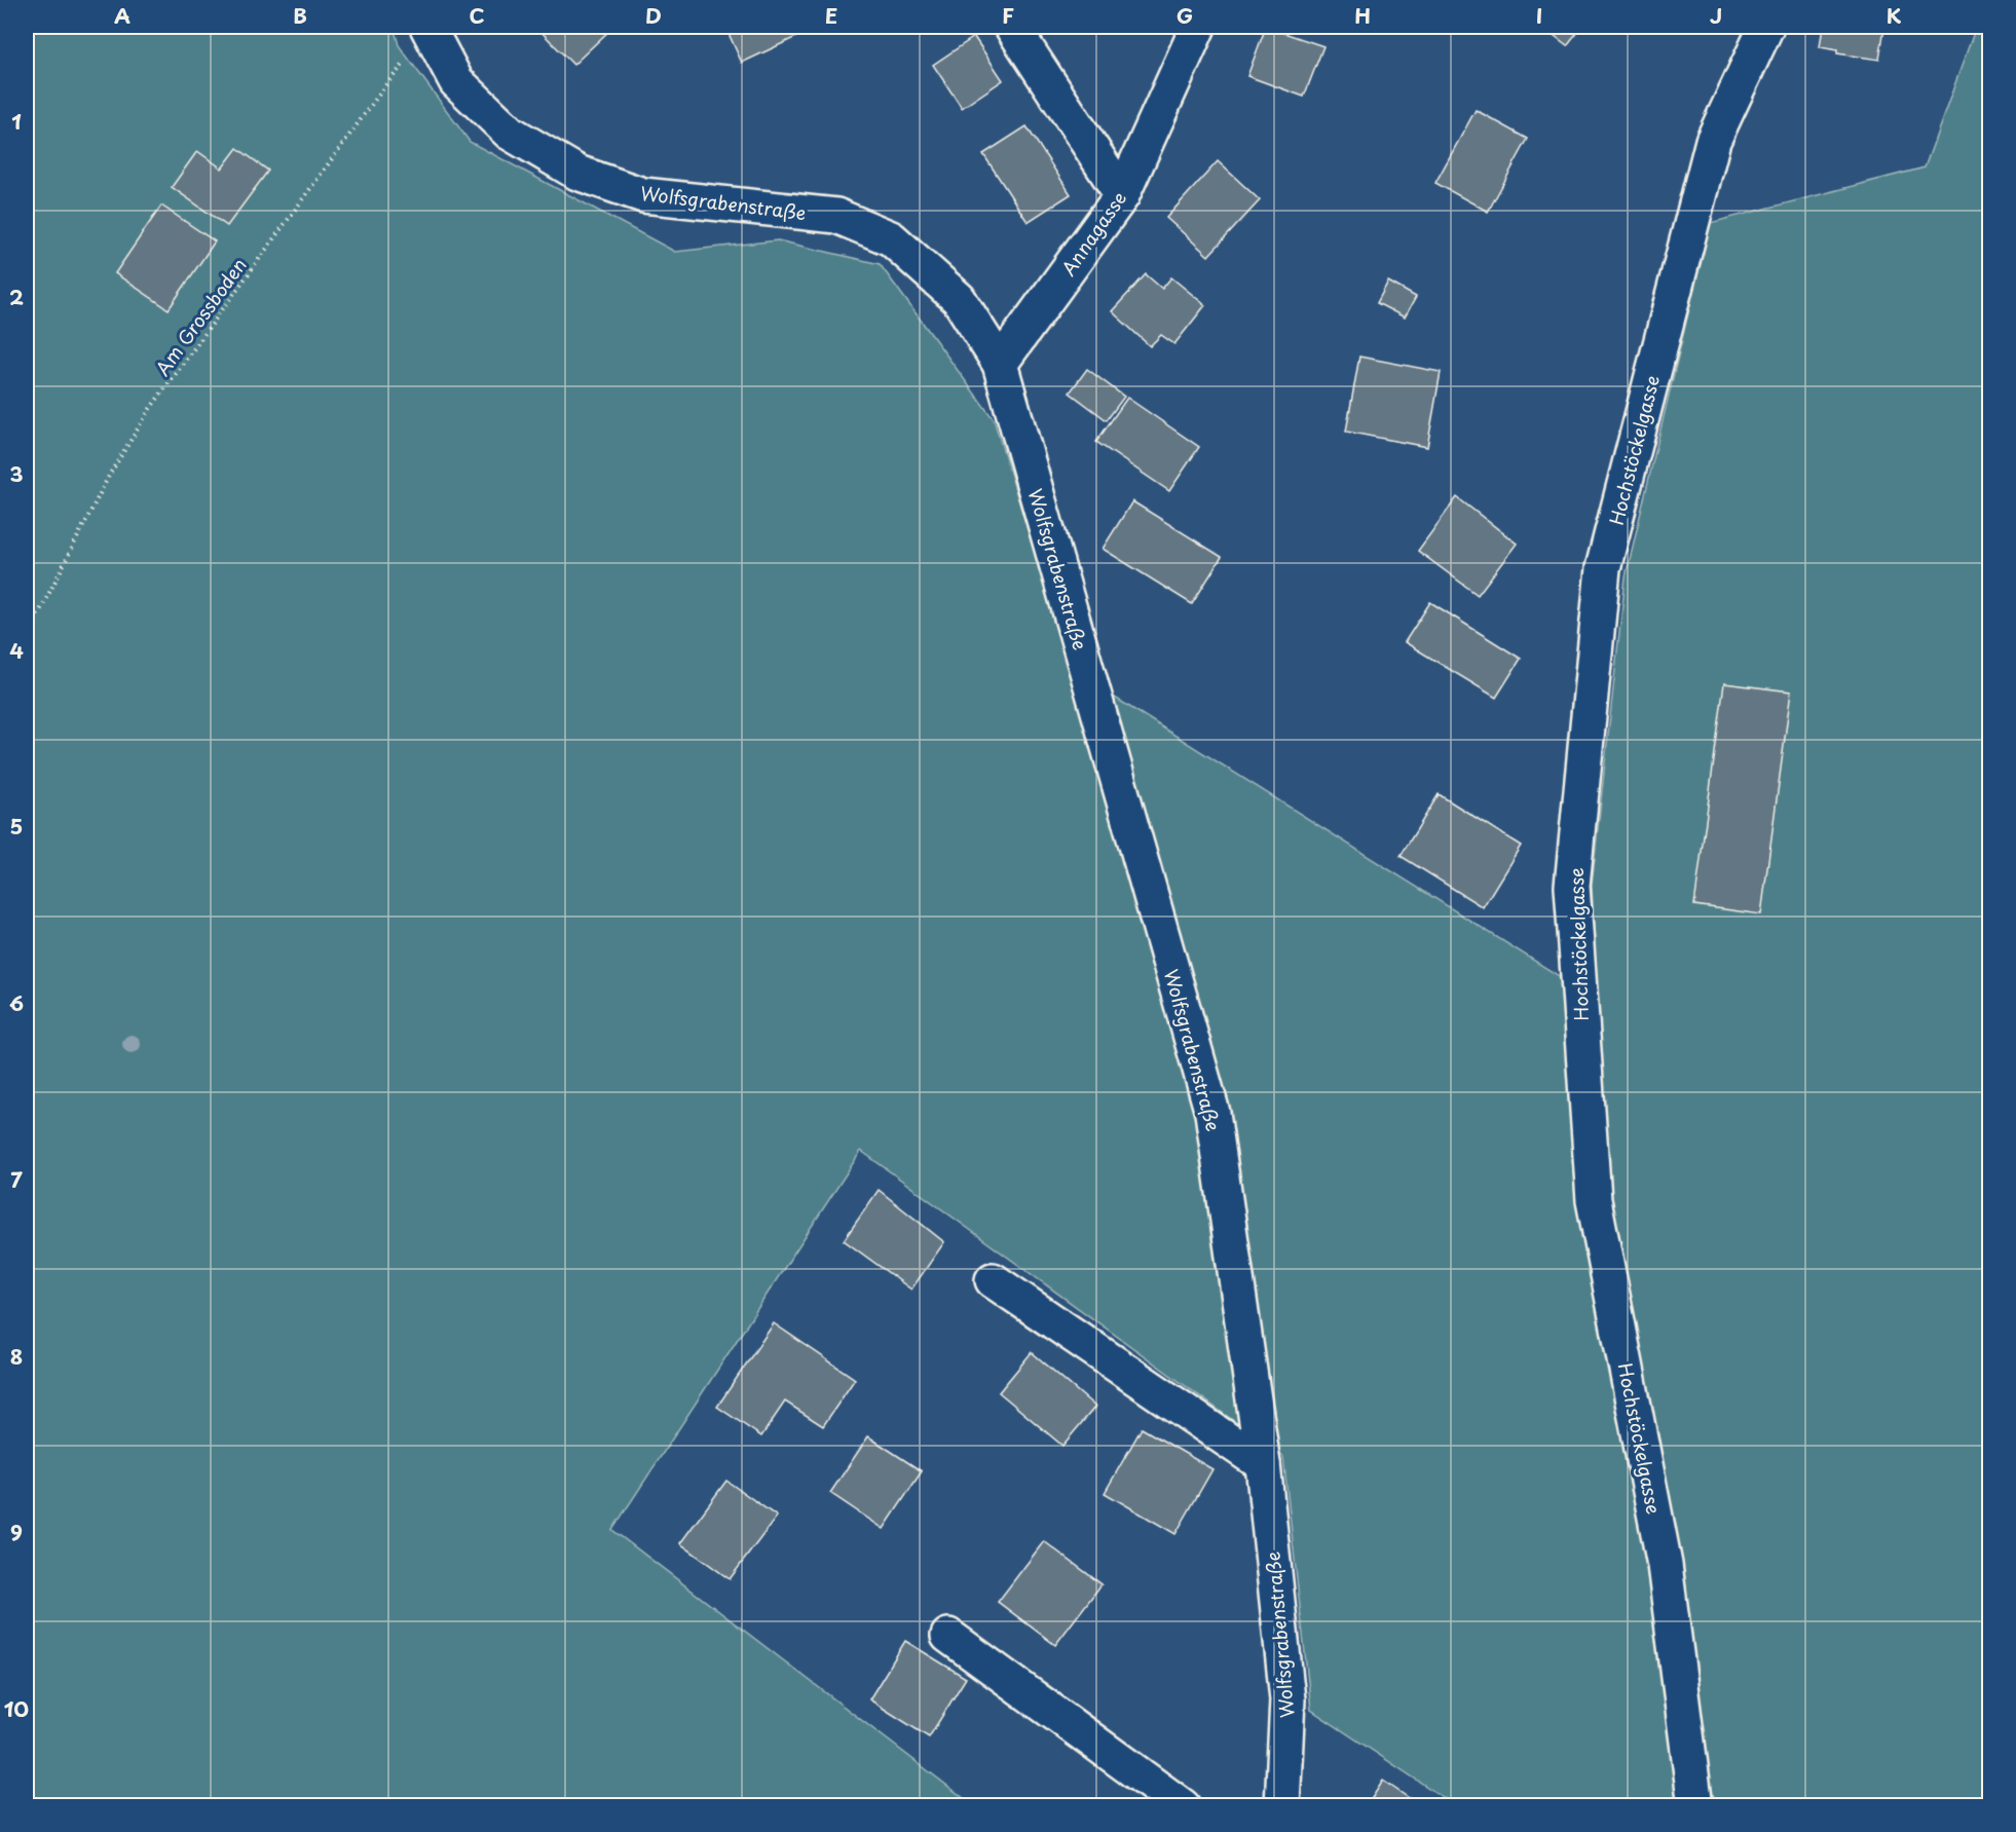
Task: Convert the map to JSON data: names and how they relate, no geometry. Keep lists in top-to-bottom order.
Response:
{
  "streets": {
    "street": ["Wolfsgrabenstraße", "Annagasse", "Hochstöckelgasse"],
    "path": ["Am Grossboden"]
  },
  "crossings": [
    ["Wolfsgrabenstraße", "Annagasse"],
    ["Wolfsgrabenstraße", "Am Grossboden"]
  ],
  "grid": {
    "columns": [
      "A",
      "B",
      "C",
      "D",
      "E",
      "F",
      "G",
      "H",
      "I",
      "J",
      "K"
    ],
    "rows": [
      "1",
      "2",
      "3",
      "4",
      "5",
      "6",
      "7",
      "8",
      "9",
      "10"
    ]
  }
}
